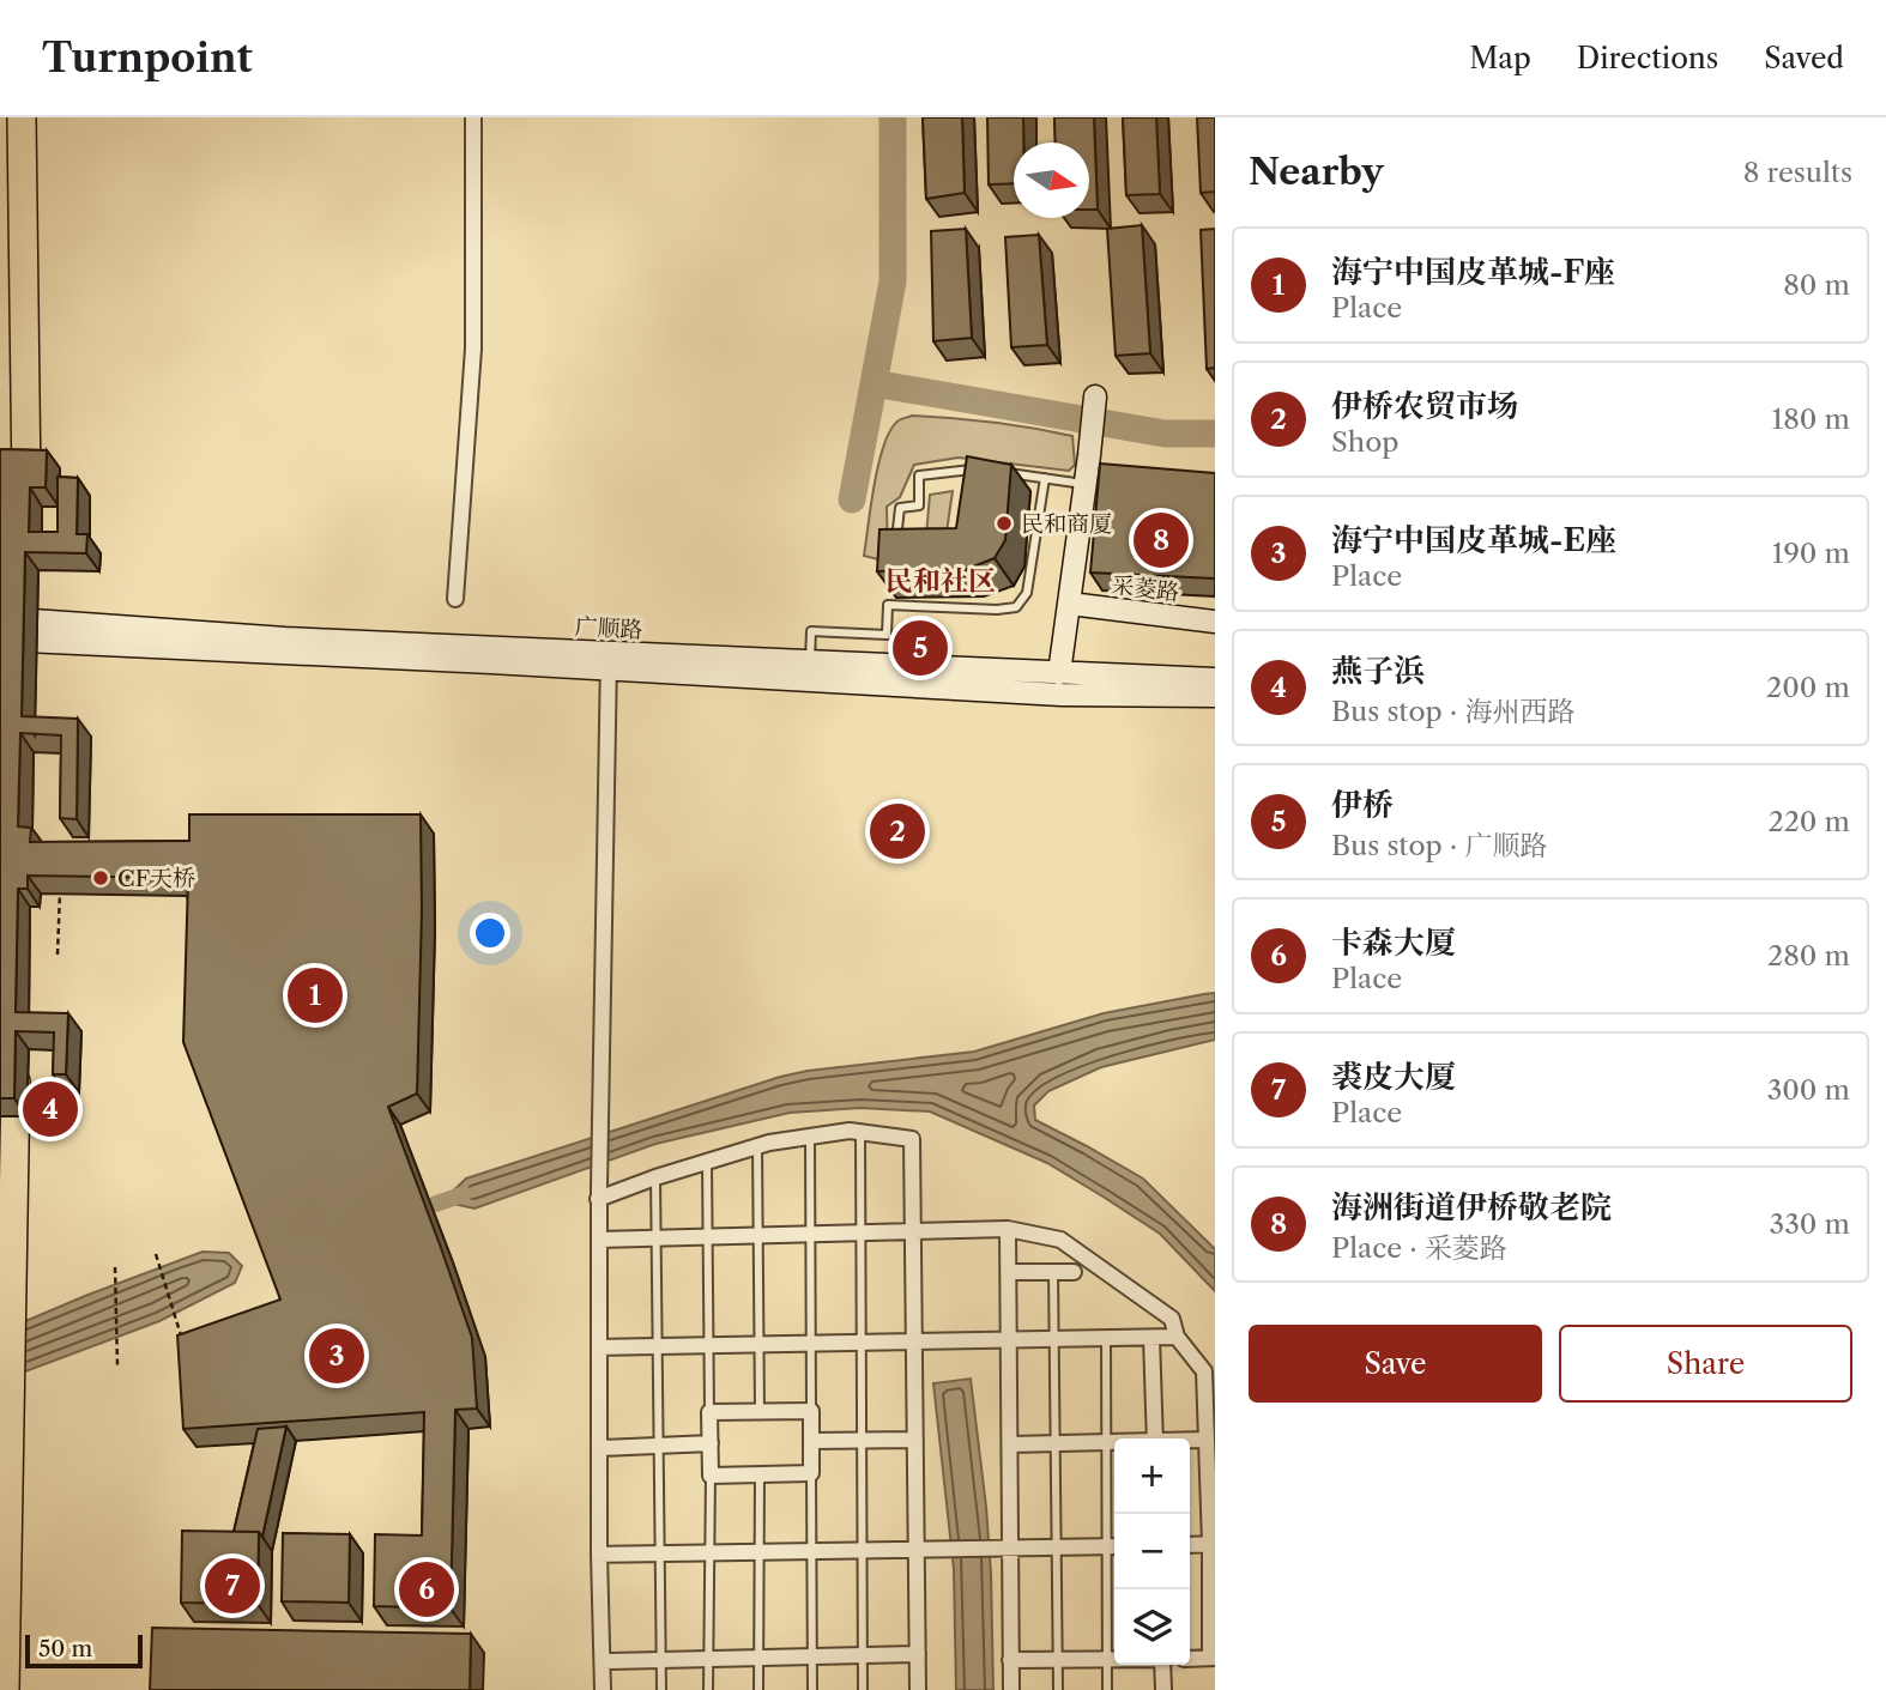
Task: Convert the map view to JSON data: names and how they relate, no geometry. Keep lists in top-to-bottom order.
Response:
{
  "streets": {
    "main road": ["采菱路", "广顺路"]
  },
  "districts": ["民和社区"],
  "places": ["民和商厦", "CF天桥"],
  "scale_bar": "50 m",
  "north": "right",
  "page": {
    "header": "Turnpoint",
    "nav": ["Map", "Directions", "Saved"],
    "heading": ["Nearby", "8 results"],
    "list": [
      {
        "mark": "1",
        "name": "海宁中国皮革城-F座",
        "note": "Place",
        "value": "80 m"
      },
      {
        "mark": "2",
        "name": "伊桥农贸市场",
        "note": "Shop",
        "value": "180 m"
      },
      {
        "mark": "3",
        "name": "海宁中国皮革城-E座",
        "note": "Place",
        "value": "190 m"
      },
      {
        "mark": "4",
        "name": "燕子浜",
        "note": "Bus stop · 海州西路",
        "value": "200 m"
      },
      {
        "mark": "5",
        "name": "伊桥",
        "note": "Bus stop · 广顺路",
        "value": "220 m"
      },
      {
        "mark": "6",
        "name": "卡森大厦",
        "note": "Place",
        "value": "280 m"
      },
      {
        "mark": "7",
        "name": "裘皮大厦",
        "note": "Place",
        "value": "300 m"
      },
      {
        "mark": "8",
        "name": "海洲街道伊桥敬老院",
        "note": "Place · 采菱路",
        "value": "330 m"
      }
    ],
    "pins": [
      "8",
      "5",
      "2",
      "1",
      "4",
      "3",
      "7",
      "6"
    ],
    "buttons": ["Save", "Share"],
    "map_buttons": ["+", "−"],
    "scale": "50 m"
  }
}
